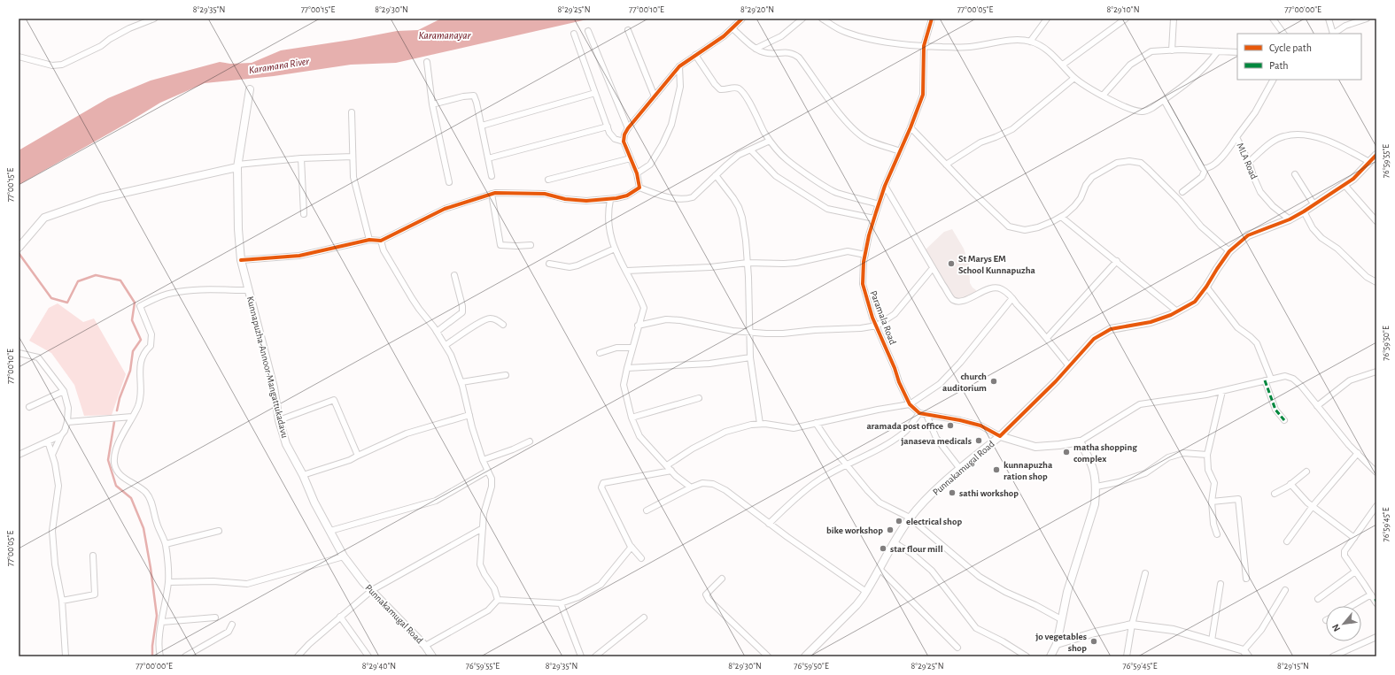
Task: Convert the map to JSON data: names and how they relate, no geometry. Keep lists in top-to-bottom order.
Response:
{
  "streets": {
    "street": [
      "MLA Road",
      "Paramala Road",
      "Kunnapuzha-Annoor-Mangattukadavu",
      "Punnakamugal Road"
    ]
  },
  "crossings": [
    ["Kunnapuzha-Annoor-Mangattukadavu", "Punnakamugal Road"]
  ],
  "water": ["Karamanayar", "Karamana River"],
  "places": [
    "St Marys EM School Kunnapuzha",
    "church auditorium",
    "aramada post office",
    "janaseva medicals",
    "matha shopping complex",
    "kunnapuzha ration shop",
    "sathi workshop",
    "electrical shop",
    "bike workshop",
    "star flour mill",
    "jo vegetables shop"
  ],
  "legend": ["Cycle path", "Path"],
  "north": "bottom left",
  "coordinates": [
    "8°29'35\"N",
    "77°00'15\"E",
    "8°29'30\"N",
    "8°29'25\"N",
    "77°00'10\"E",
    "8°29'20\"N",
    "77°00'05\"E",
    "8°29'10\"N",
    "77°00'00\"E",
    "76°59'55\"E",
    "76°59'50\"E",
    "76°59'45\"E",
    "8°29'40\"N",
    "8°29'15\"N"
  ]
}
